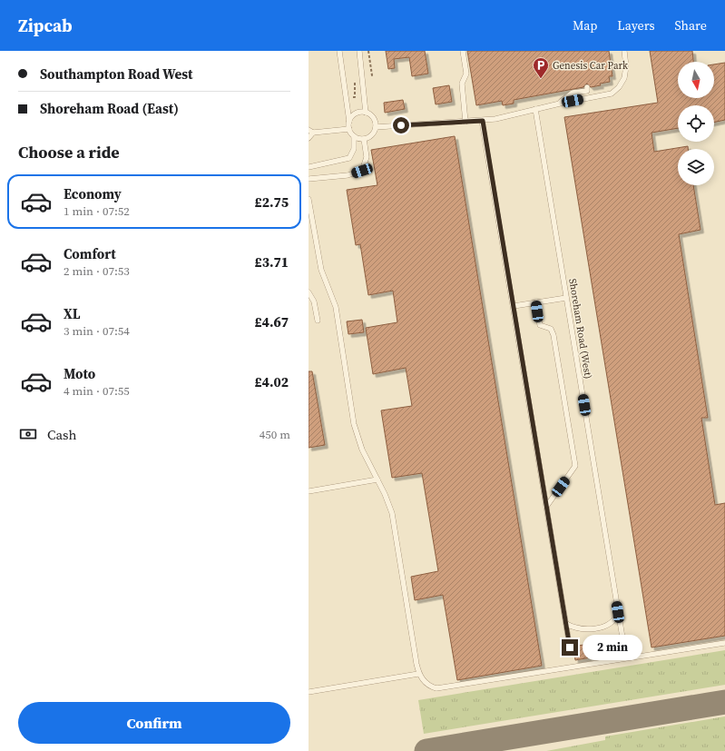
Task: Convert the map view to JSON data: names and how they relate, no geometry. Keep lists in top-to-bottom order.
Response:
{
  "streets": {
    "lane": ["Shoreham Road (West)"]
  },
  "places": {
    "parking": ["Genesis Car Park"]
  },
  "north": "bottom",
  "page": {
    "header": "Zipcab",
    "nav": ["Map", "Layers", "Share"],
    "banner": ["Southampton Road West", "Shoreham Road (East)"],
    "heading": "Choose a ride",
    "list": [
      {
        "name": "Economy",
        "note": "1 min · 07:52",
        "value": "£2.75"
      },
      {
        "name": "Comfort",
        "note": "2 min · 07:53",
        "value": "£3.71"
      },
      {
        "name": "XL",
        "note": "3 min · 07:54",
        "value": "£4.67"
      },
      {
        "name": "Moto",
        "note": "4 min · 07:55",
        "value": "£4.02"
      }
    ],
    "pay": ["Cash", "450 m"],
    "bubble": "2 min",
    "buttons": "Confirm"
  }
}
